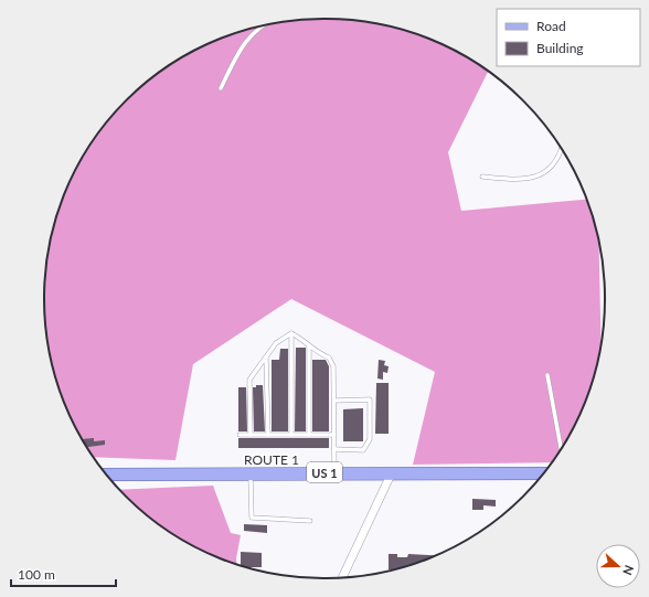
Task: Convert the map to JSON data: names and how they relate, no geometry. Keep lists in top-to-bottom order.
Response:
{
  "streets": {
    "main road": ["ROUTE 1", "US 1"]
  },
  "legend": ["Road", "Building"],
  "scale_bar": "100 m",
  "north": "right"
}
